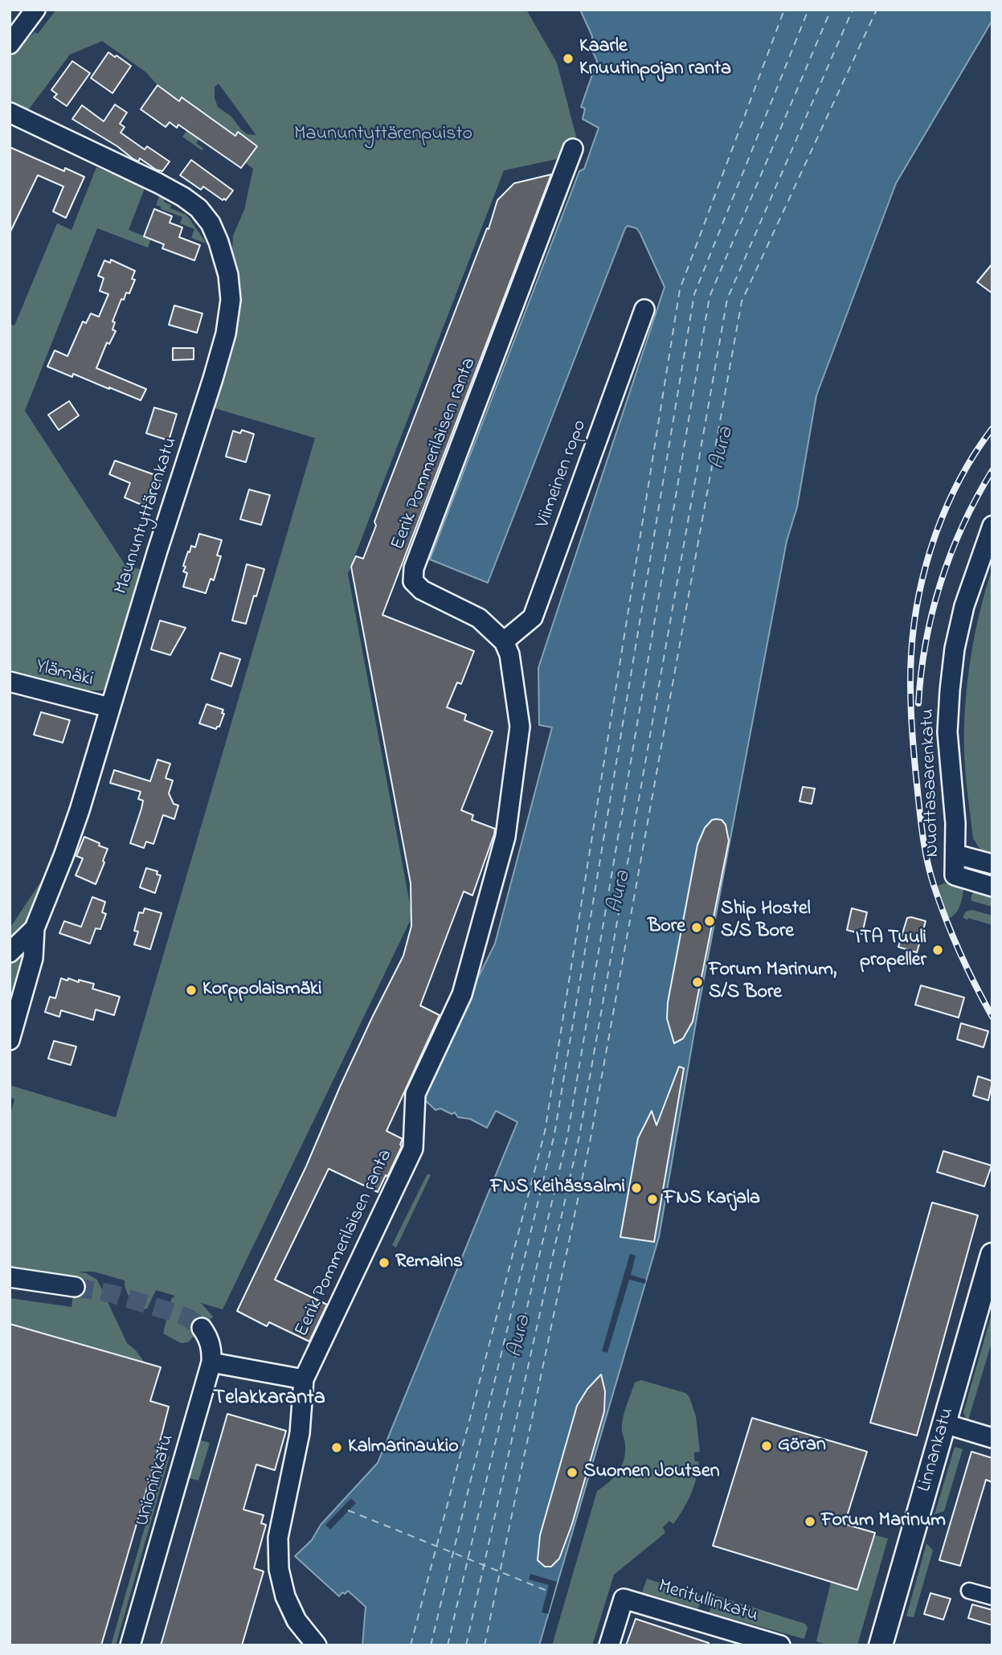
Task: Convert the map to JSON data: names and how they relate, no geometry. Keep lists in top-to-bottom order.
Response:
{
  "streets": {
    "street": [
      "Eerik Pommerilaisen ranta",
      "Viimeinen ropo",
      "Maununtyttärenkatu",
      "Ylämäki",
      "Nuottasaarenkatu",
      "Linnankatu",
      "Unioninkatu",
      "Meritullinkatu"
    ]
  },
  "crossings": [
    ["Eerik Pommerilaisen ranta", "Viimeinen ropo"],
    ["Maununtyttärenkatu", "Ylämäki"]
  ],
  "districts": ["Telakkaranta"],
  "water": ["Aura"],
  "parks": ["Maununtyttärenpuisto"],
  "places": [
    "Kaarle Knuutinpojan ranta",
    "Ship Hostel S/S Bore",
    "Bore",
    "ITA Tuuli propeller",
    "Forum Marinum, S/S Bore",
    "Korppolaismäki",
    "FNS Keihässalmi",
    "FNS Karjala",
    "Remains",
    "Göran",
    "Kalmarinaukio",
    "Suomen Joutsen",
    "Forum Marinum"
  ]
}
